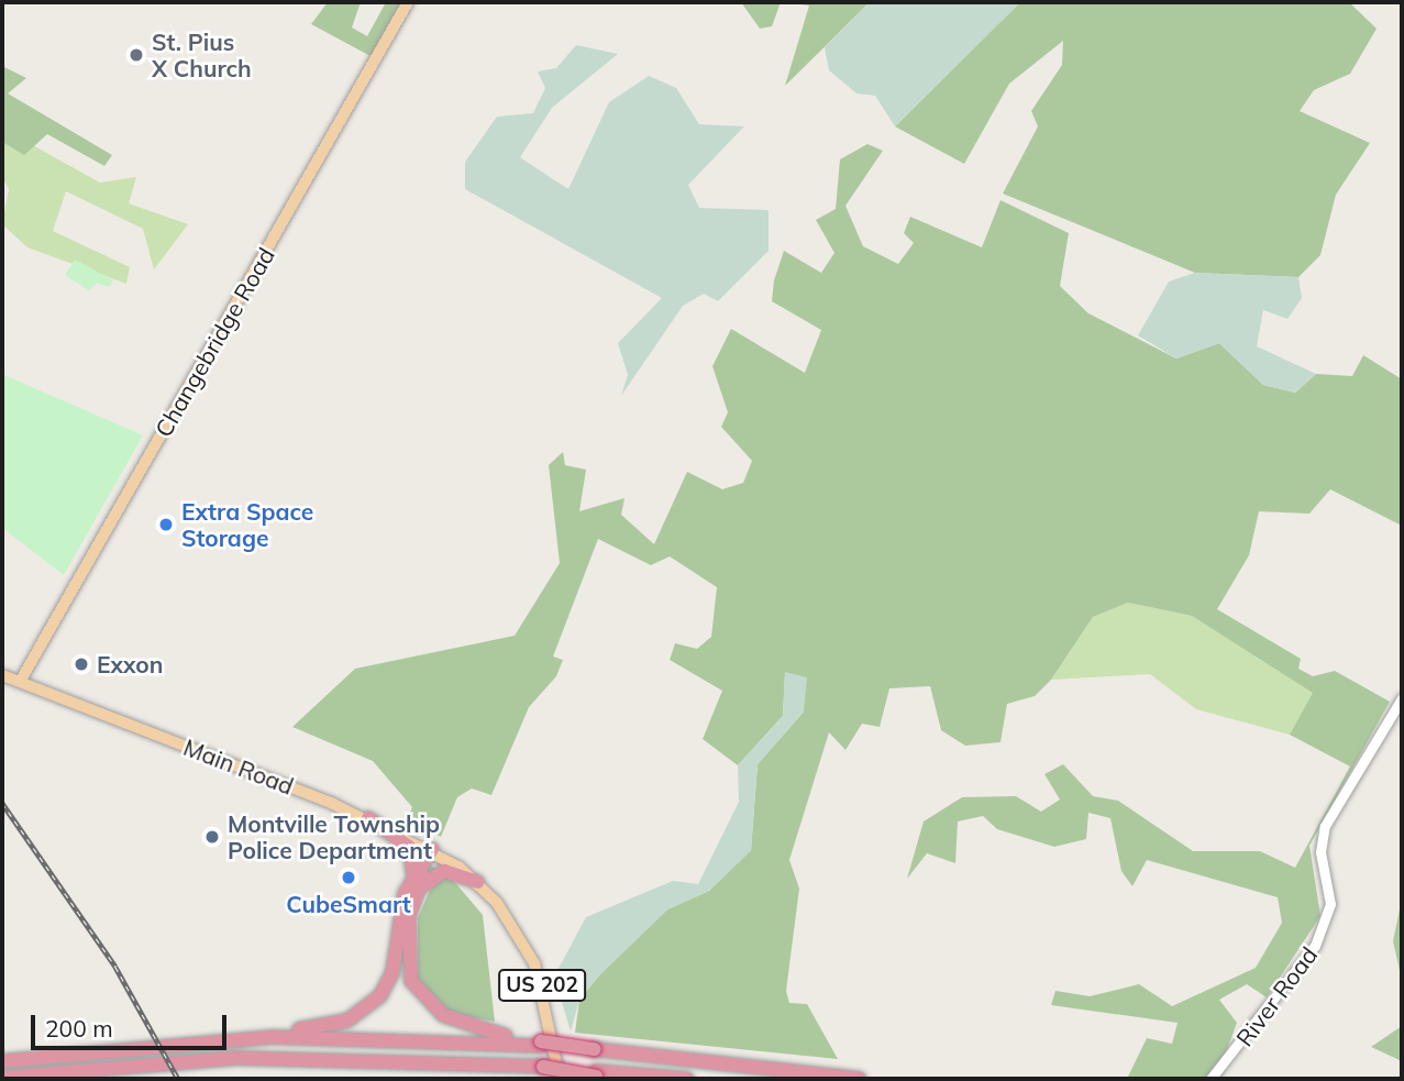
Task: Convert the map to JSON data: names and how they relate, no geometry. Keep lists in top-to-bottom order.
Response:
{
  "streets": {
    "main road": ["Changebridge Road", "Main Road", "US 202"],
    "street": ["River Road"]
  },
  "crossings": [
    ["Changebridge Road", "Main Road"]
  ],
  "places": [
    "St. Pius X Church",
    "Extra Space Storage",
    "Exxon",
    "Montville Township Police Department",
    "CubeSmart"
  ],
  "scale_bar": "200 m"
}
